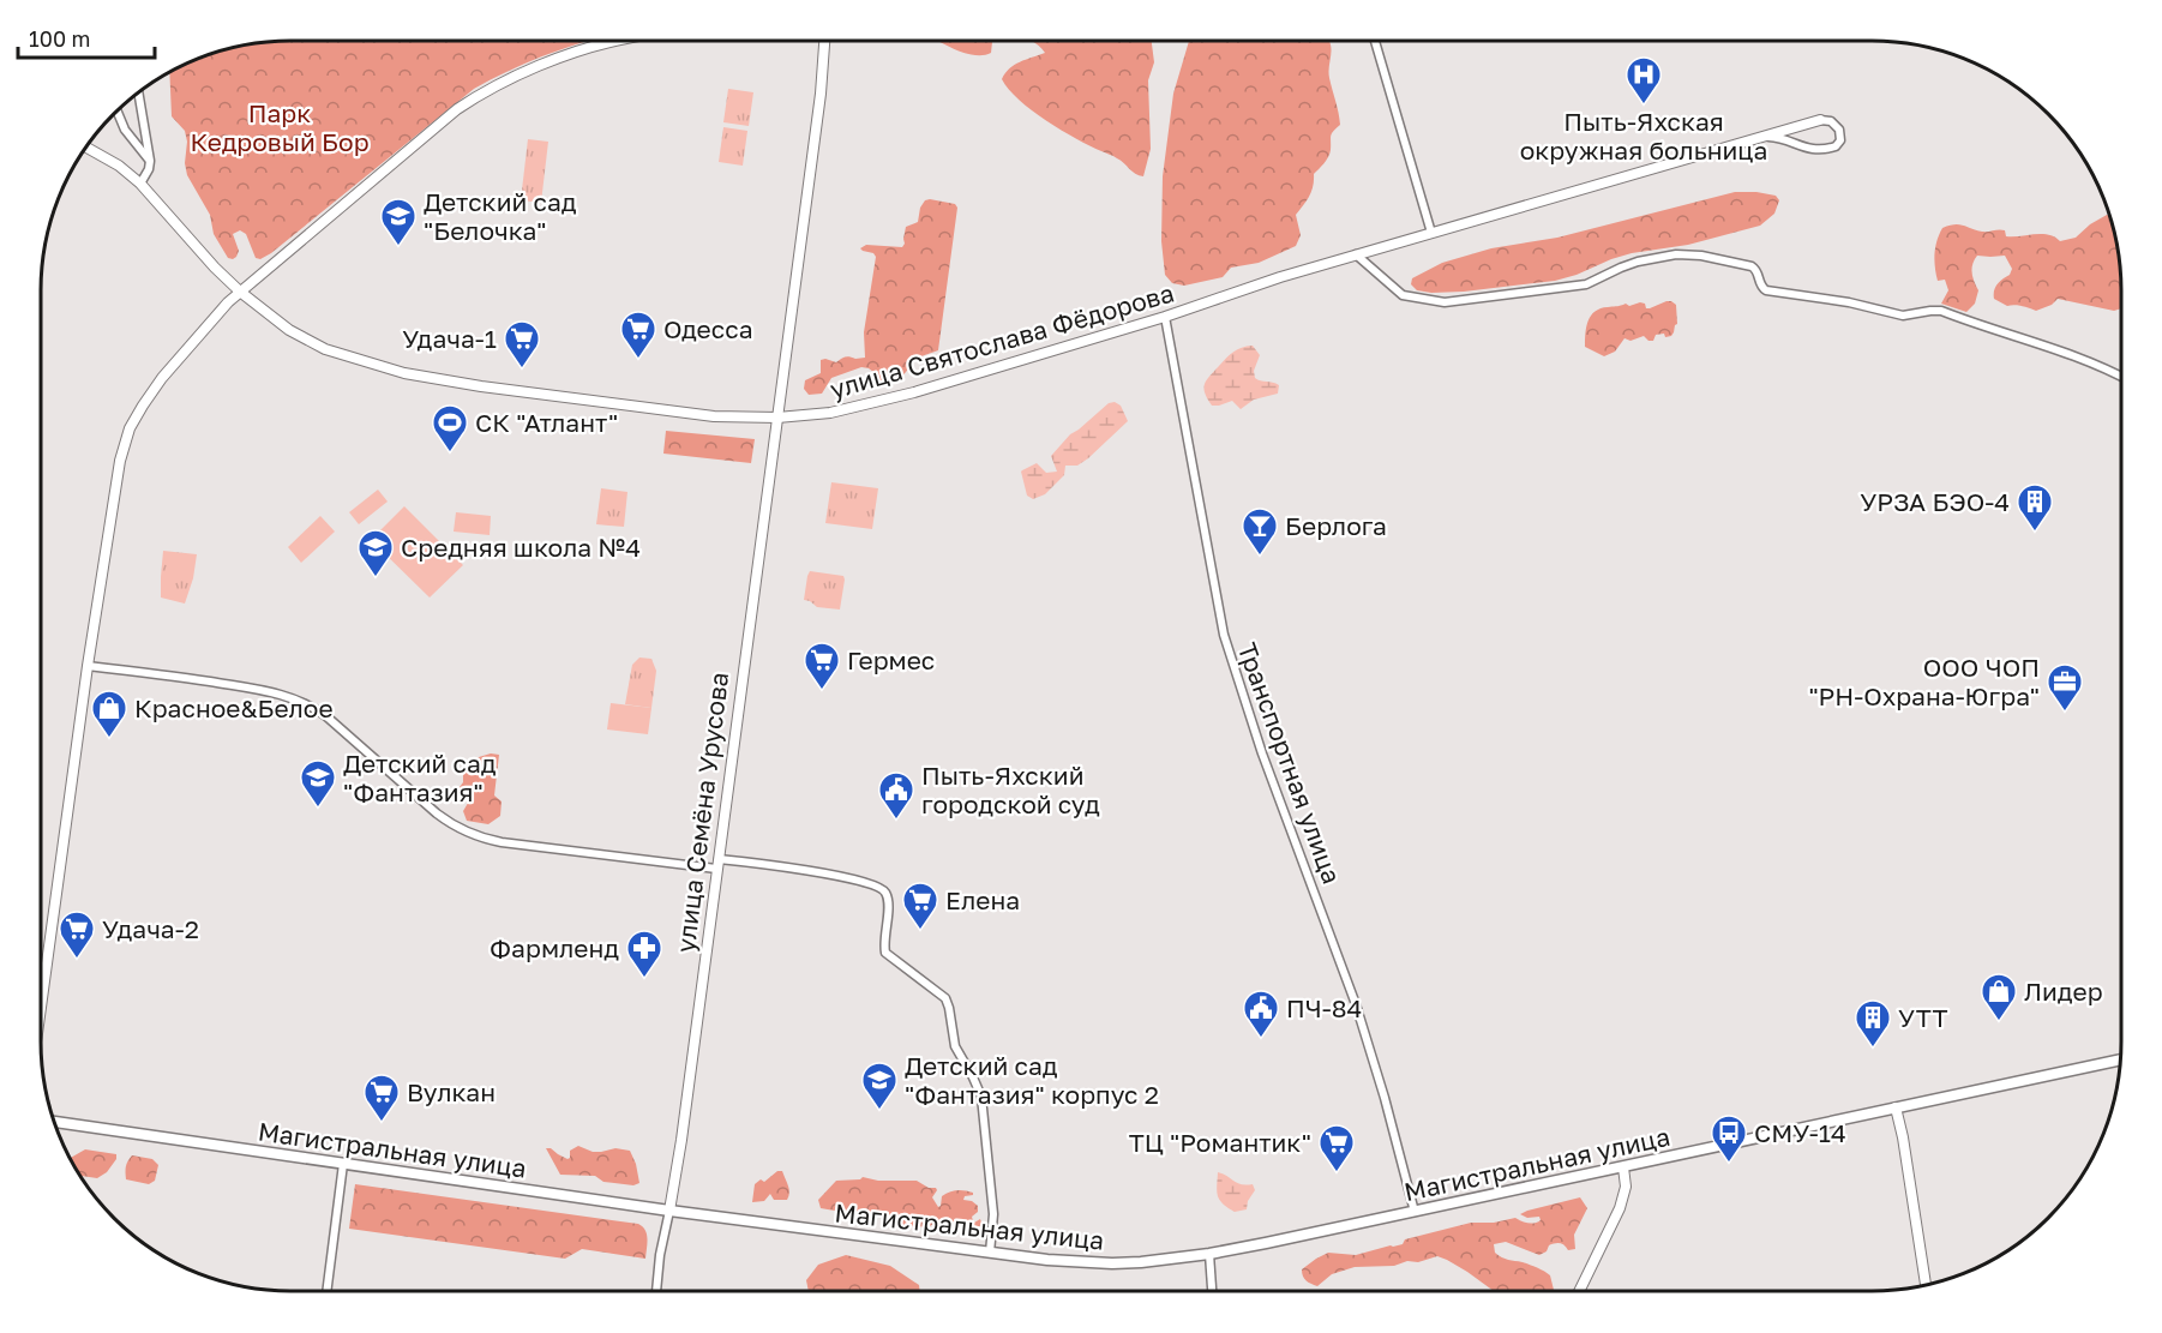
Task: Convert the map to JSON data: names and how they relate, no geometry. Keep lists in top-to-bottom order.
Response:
{
  "streets": {
    "main road": ["Магистральная улица"],
    "street": ["улица Святослава Фёдорова", "Транспортная улица", "улица Семёна Урусова"]
  },
  "crossings": [
    ["улица Святослава Фёдорова", "Транспортная улица"],
    ["улица Святослава Фёдорова", "улица Семёна Урусова"],
    ["Транспортная улица", "Магистральная улица"],
    ["улица Семёна Урусова", "Магистральная улица"]
  ],
  "parks": ["Парк Кедровый Бор"],
  "places": {
    "hospital": ["Пыть-Яхская окружная больница"],
    "school or university": [
      "Детский сад \"Белочка\"",
      "Средняя школа №4",
      "Детский сад \"Фантазия\"",
      "Детский сад \"Фантазия\" корпус 2"
    ],
    "supermarket": [
      "Одесса",
      "Удача-1",
      "Гермес",
      "Елена",
      "Удача-2",
      "Вулкан",
      "ТЦ \"Романтик\""
    ],
    "sports": ["СК \"Атлант\""],
    "building": ["УРЗА БЭО-4", "УТТ"],
    "bar": ["Берлога"],
    "office": ["ООО ЧОП \"РН-Охрана-Югра\""],
    "shop": ["Красное&Белое", "Лидер"],
    "public building": ["Пыть-Яхский городской суд", "ПЧ-84"],
    "pharmacy": ["Фармленд"],
    "bus stop": ["СМУ-14"]
  },
  "scale_bar": "100 m"
}
